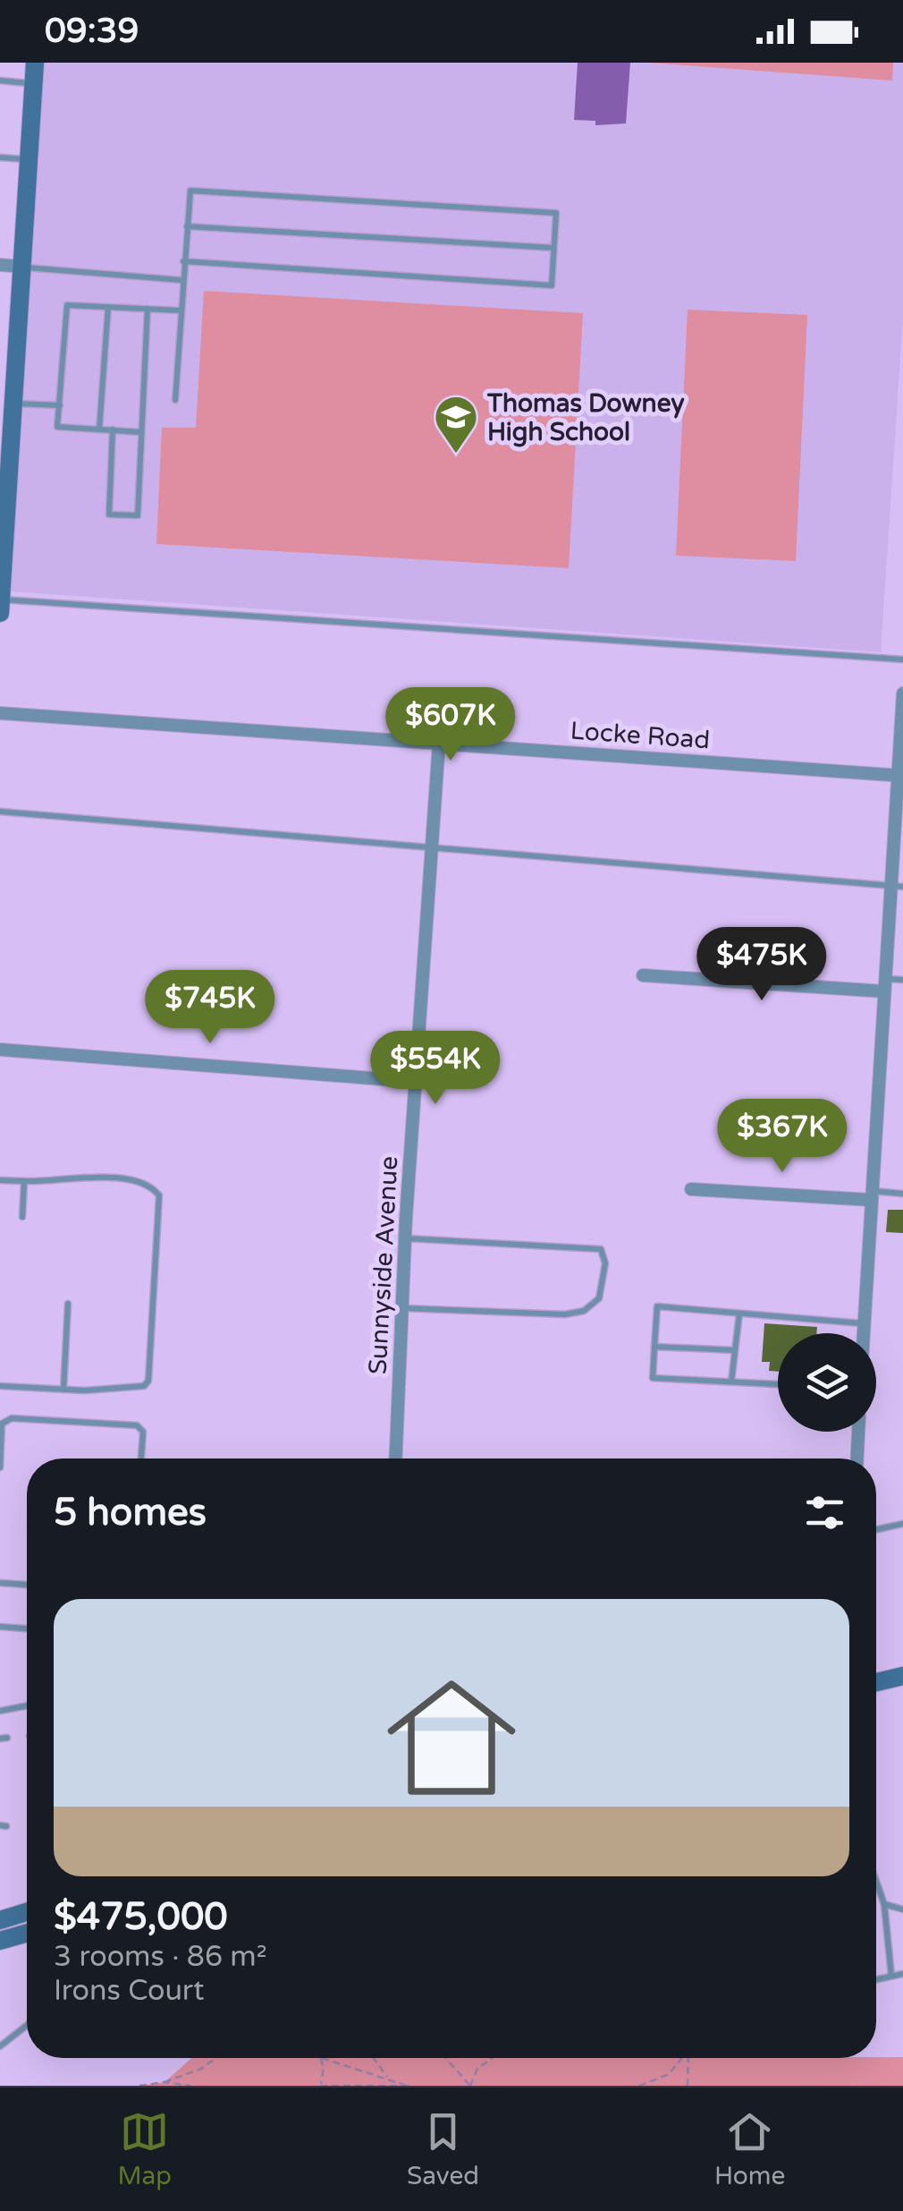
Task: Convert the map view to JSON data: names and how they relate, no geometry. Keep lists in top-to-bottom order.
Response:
{
  "streets": {
    "street": ["Locke Road", "Sunnyside Avenue"]
  },
  "crossings": [
    ["Locke Road", "Sunnyside Avenue"]
  ],
  "places": {
    "school or university": ["Thomas Downey High School"]
  },
  "page": {
    "status": "09:39",
    "price": [
      "$607K",
      "$475K",
      "$745K",
      "$554K",
      "$367K"
    ],
    "heading": "5 homes",
    "list": [
      {
        "name": "$475,000",
        "note": "3 rooms · 86 m² · Irons Court"
      }
    ],
    "tabs": ["Map", "Saved", "Home"]
  }
}
